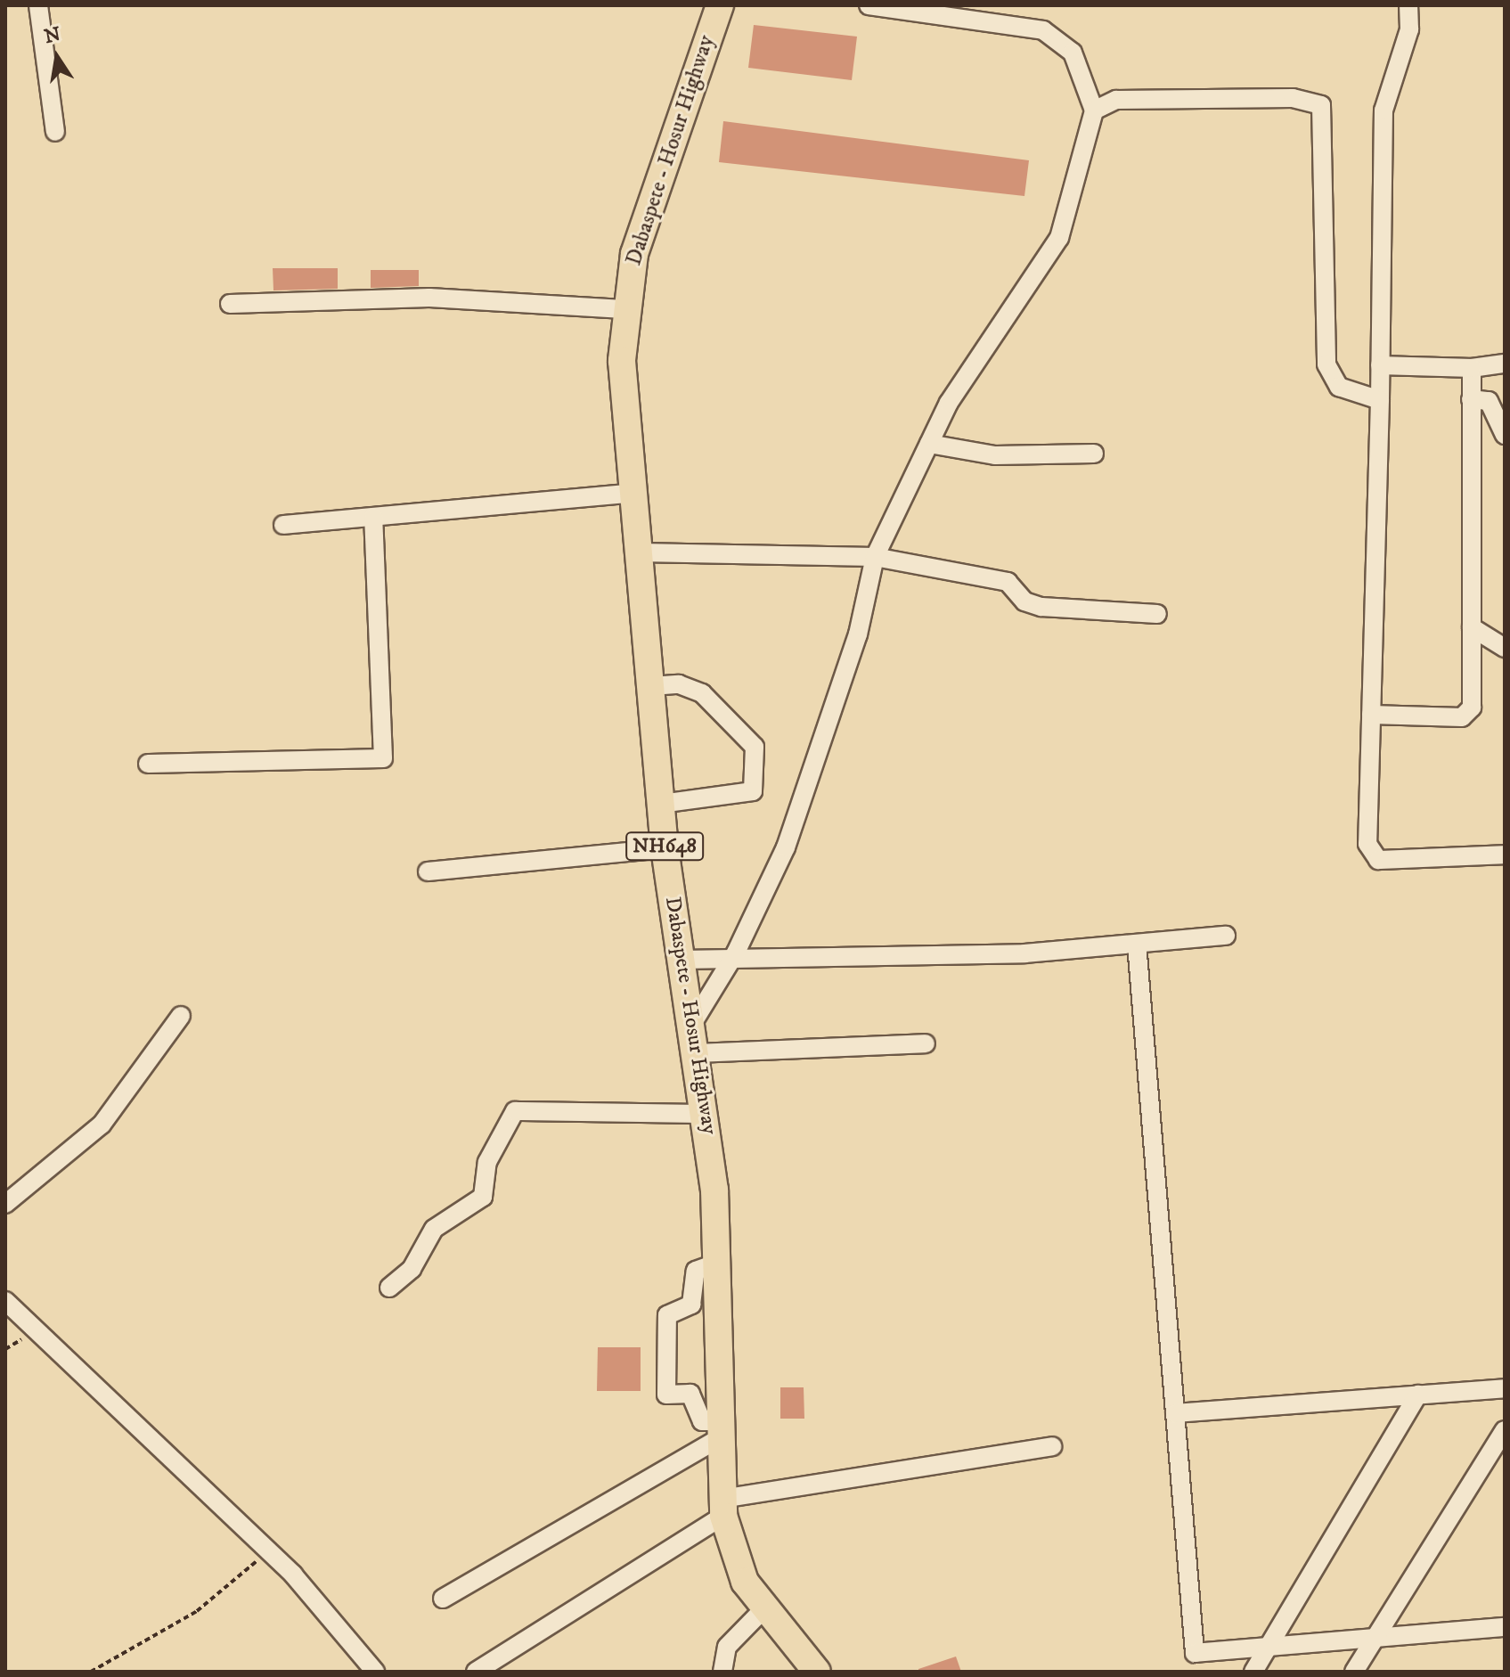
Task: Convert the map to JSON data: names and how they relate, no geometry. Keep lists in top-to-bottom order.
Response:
{
  "streets": {
    "highway": ["Dabaspete - Hosur Highway", "NH648"]
  },
  "north": "top"
}
